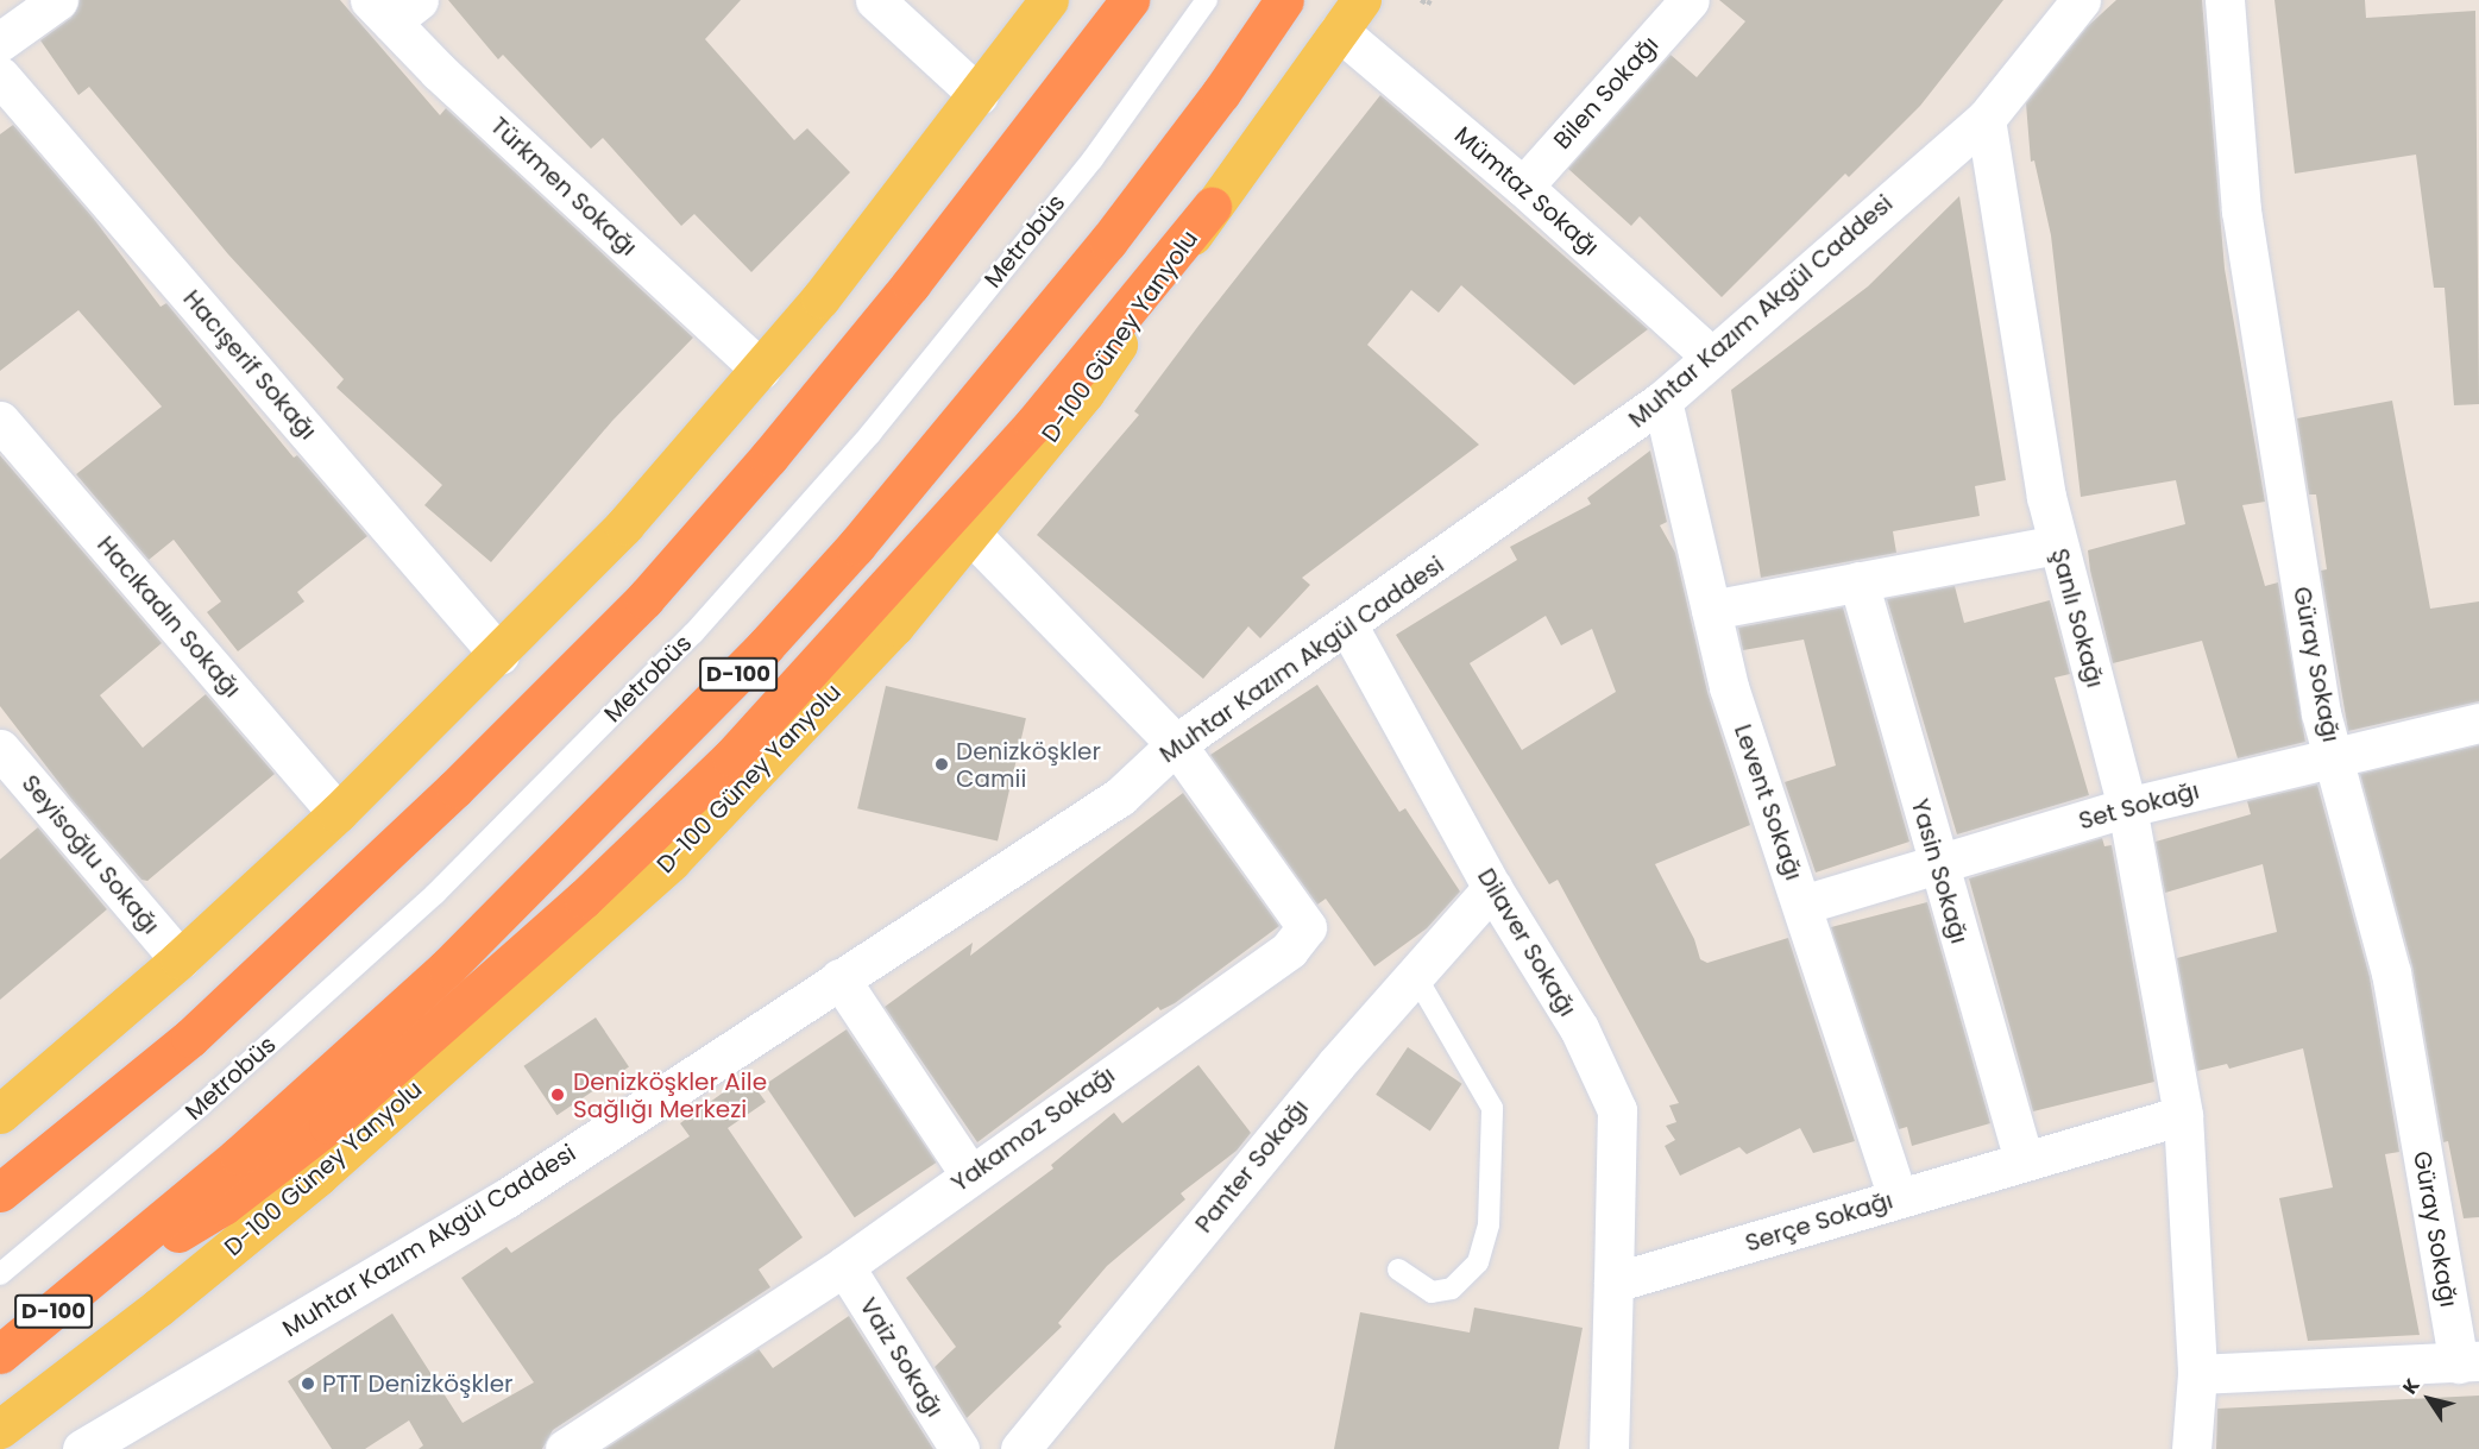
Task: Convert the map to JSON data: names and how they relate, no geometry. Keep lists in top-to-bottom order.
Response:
{
  "streets": {
    "highway": ["D-100"],
    "main road": ["D-100 Güney Yanyolu"],
    "street": [
      "Bilen Sokağı",
      "Türkmen Sokağı",
      "Mümtaz Sokağı",
      "Muhtar Kazım Akgül Caddesi",
      "Hacışerif Sokağı",
      "Hacıkadın Sokağı",
      "Şanlı Sokağı",
      "Güray Sokağı",
      "Levent Sokağı",
      "Set Sokağı",
      "Seyisoğlu Sokağı",
      "Yasin Sokağı",
      "Dilaver Sokağı",
      "Yakamoz Sokağı",
      "Panter Sokağı",
      "Serçe Sokağı",
      "Vaiz Sokağı"
    ],
    "lane": ["Metrobüs"]
  },
  "crossings": [
    ["Bilen Sokağı", "Mümtaz Sokağı"],
    ["Mümtaz Sokağı", "Muhtar Kazım Akgül Caddesi"],
    ["Mümtaz Sokağı", "D-100 Güney Yanyolu"],
    ["Muhtar Kazım Akgül Caddesi", "Şanlı Sokağı"],
    ["Muhtar Kazım Akgül Caddesi", "Levent Sokağı"],
    ["Muhtar Kazım Akgül Caddesi", "Dilaver Sokağı"],
    ["Muhtar Kazım Akgül Caddesi", "Yakamoz Sokağı"],
    ["Şanlı Sokağı", "Set Sokağı"],
    ["Şanlı Sokağı", "Serçe Sokağı"],
    ["Güray Sokağı", "Set Sokağı"],
    ["Levent Sokağı", "Set Sokağı"],
    ["Levent Sokağı", "Serçe Sokağı"],
    ["Set Sokağı", "Yasin Sokağı"],
    ["Yasin Sokağı", "Serçe Sokağı"],
    ["Dilaver Sokağı", "Panter Sokağı"],
    ["Dilaver Sokağı", "Serçe Sokağı"],
    ["Yakamoz Sokağı", "Vaiz Sokağı"]
  ],
  "places": ["Denizköşkler Camii", "Denizköşkler Aile Sağlığı Merkezi", "PTT Denizköşkler"],
  "north": "top left"
}
